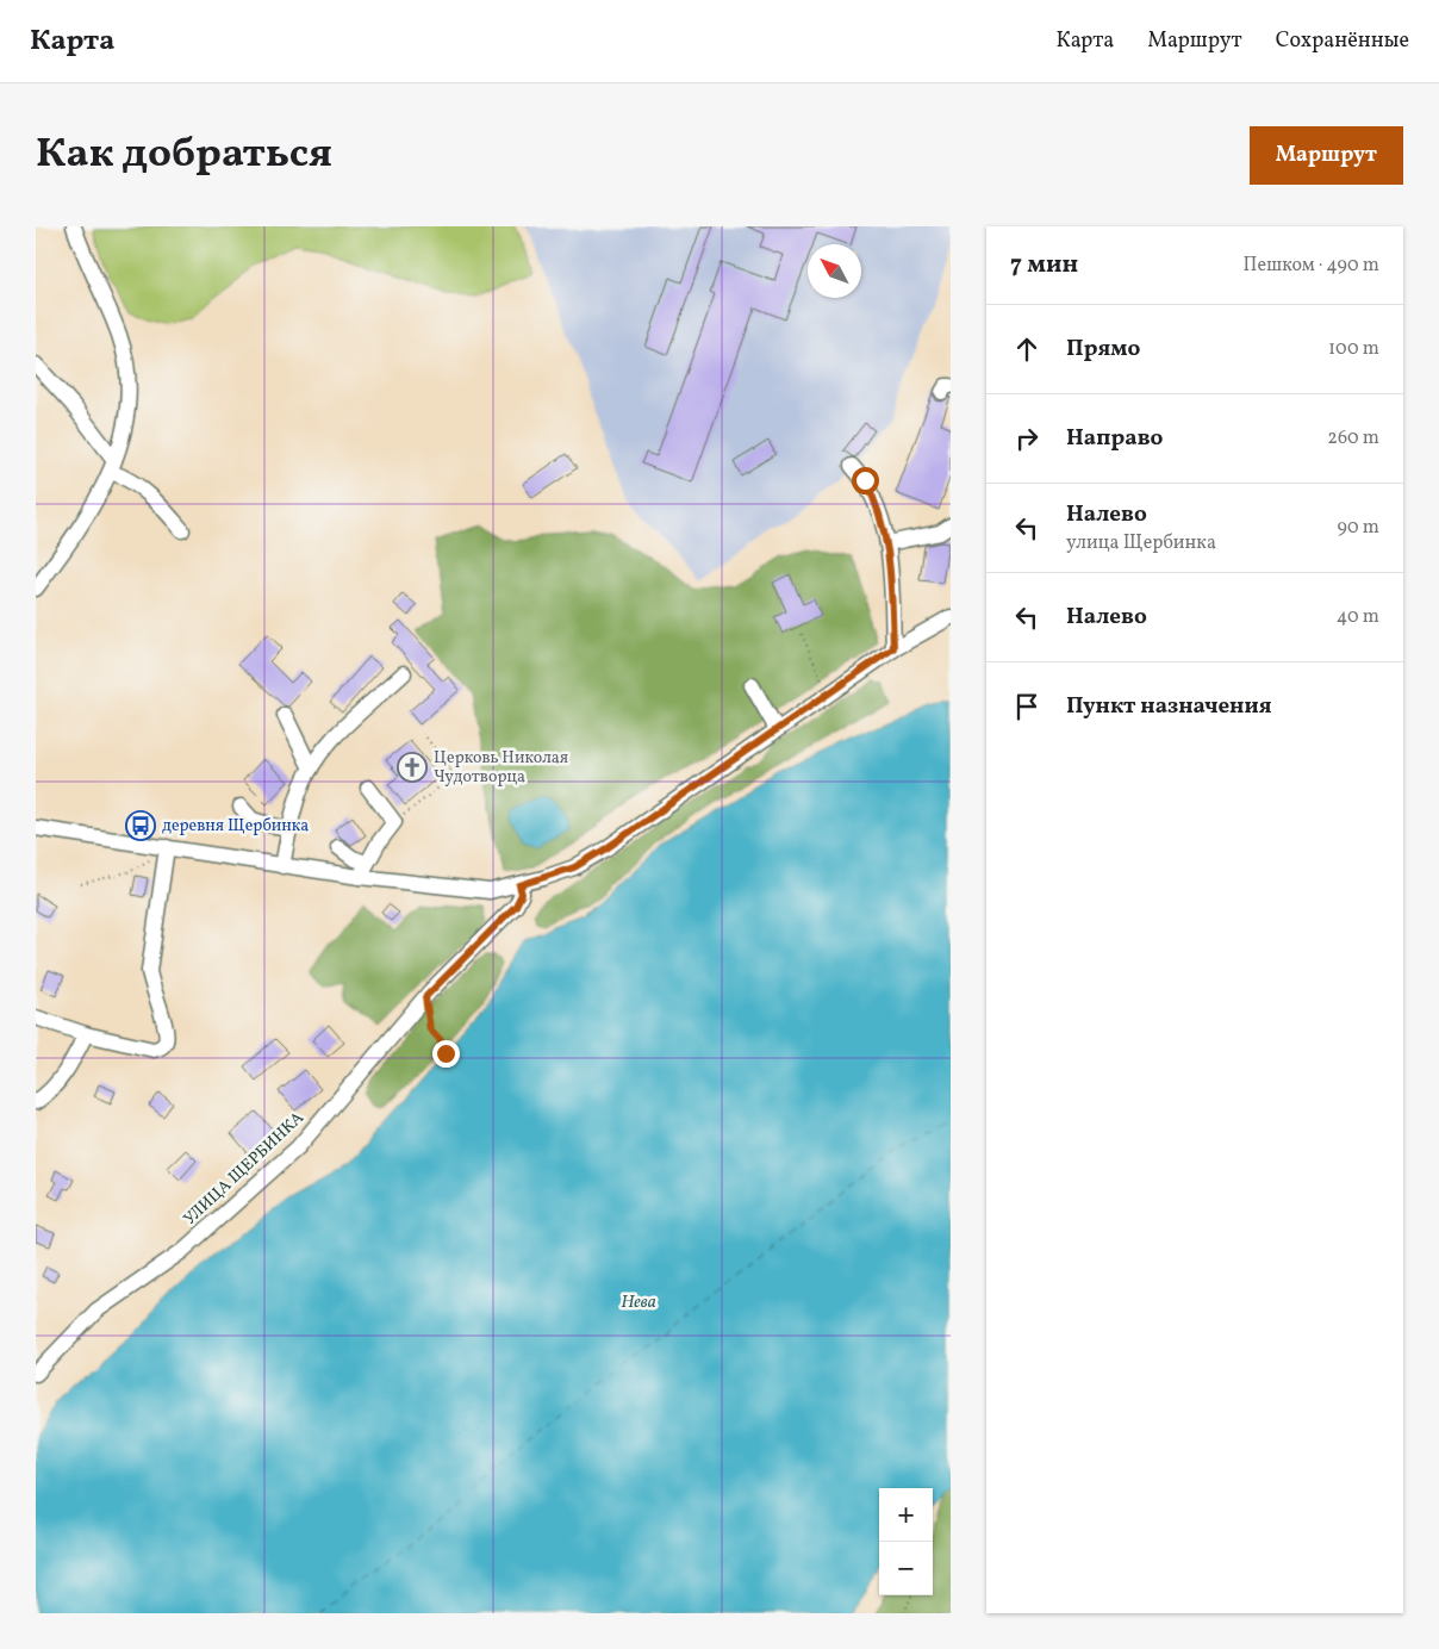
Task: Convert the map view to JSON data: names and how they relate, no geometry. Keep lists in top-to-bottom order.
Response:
{
  "streets": {
    "street": ["УЛИЦА ЩЕРБИНКА"]
  },
  "water": ["Нева"],
  "places": {
    "church": ["Церковь Николая Чудотворца"],
    "bus stop": ["деревня Щербинка"]
  },
  "north": "top left",
  "page": {
    "header": "Карта",
    "nav": ["Карта", "Маршрут", "Сохранённые"],
    "title": "Как добраться",
    "buttons": "Маршрут",
    "heading": ["7 мин", "Пешком · 490 m"],
    "list": [
      ["Прямо", "100 m"],
      ["Направо", "260 m"],
      ["Налево", "улица Щербинка", "90 m"],
      ["Налево", "40 m"],
      "Пункт назначения"
    ],
    "map_buttons": ["+", "−"]
  }
}
